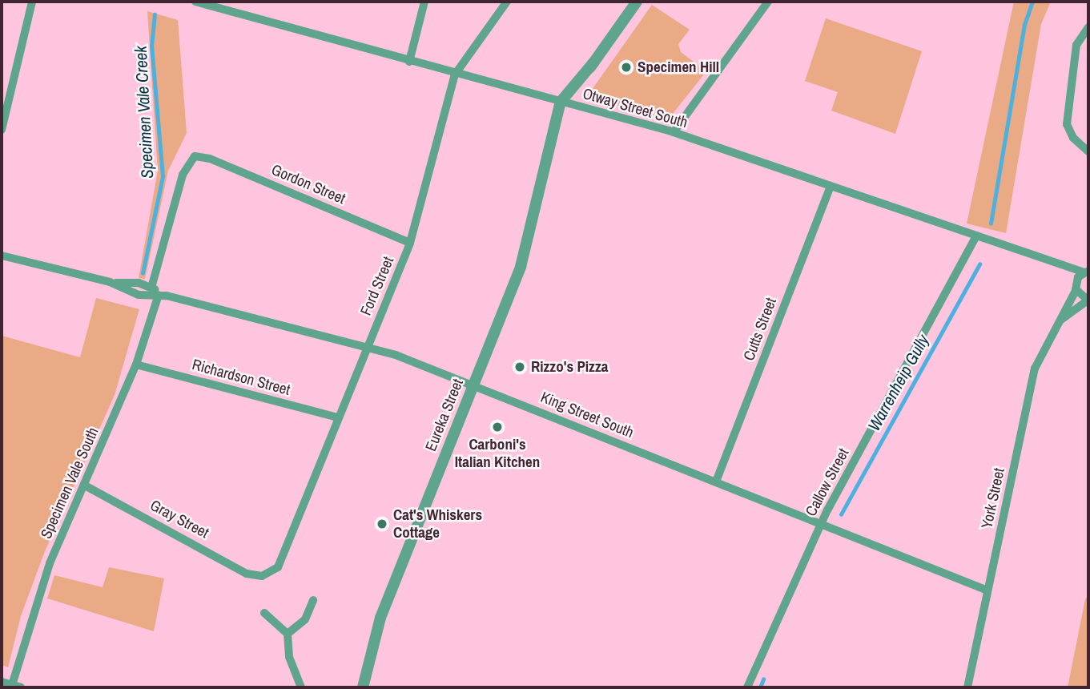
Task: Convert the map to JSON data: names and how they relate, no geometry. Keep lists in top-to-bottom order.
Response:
{
  "streets": {
    "street": [
      "Otway Street South",
      "Gordon Street",
      "Ford Street",
      "Cutts Street",
      "Richardson Street",
      "Eureka Street",
      "King Street South",
      "Callow Street",
      "Specimen Vale South",
      "York Street",
      "Gray Street"
    ]
  },
  "crossings": [
    ["Otway Street South", "Ford Street"],
    ["Otway Street South", "Cutts Street"],
    ["Otway Street South", "Eureka Street"],
    ["Otway Street South", "Callow Street"],
    ["Otway Street South", "York Street"],
    ["Gordon Street", "Ford Street"],
    ["Gordon Street", "King Street South"],
    ["Ford Street", "Richardson Street"],
    ["Ford Street", "King Street South"],
    ["Ford Street", "Gray Street"],
    ["Cutts Street", "King Street South"],
    ["Richardson Street", "Specimen Vale South"],
    ["Eureka Street", "King Street South"],
    ["King Street South", "Callow Street"],
    ["King Street South", "Specimen Vale South"],
    ["King Street South", "York Street"],
    ["Specimen Vale South", "Gray Street"]
  ],
  "water": ["Specimen Vale Creek", "Warrenheip Gully"],
  "places": [
    "Specimen Hill",
    "Rizzo's Pizza",
    "Carboni's Italian Kitchen",
    "Cat's Whiskers Cottage"
  ]
}
